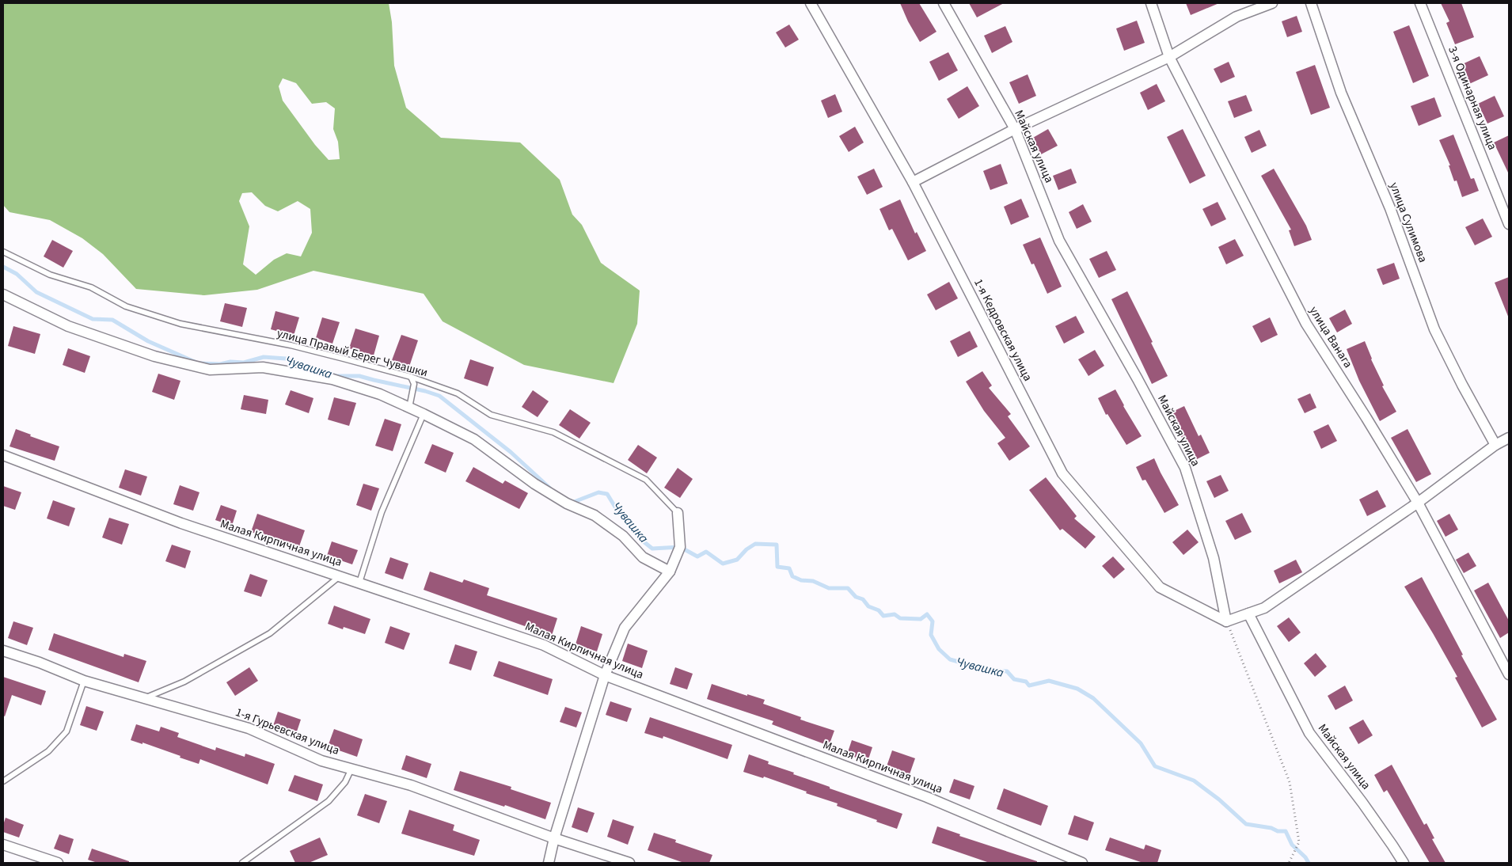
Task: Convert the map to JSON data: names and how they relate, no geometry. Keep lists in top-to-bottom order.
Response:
{
  "streets": {
    "street": [
      "3-я Одинарная улица",
      "Майская улица",
      "улица Сулимова",
      "1-я Кедровская улица",
      "улица Ванага",
      "Малая Кирпичная улица",
      "1-я Гурьевская улица"
    ],
    "lane": ["улица Правый Берег Чувашки"]
  },
  "crossings": [
    ["Майская улица", "1-я Кедровская улица"]
  ],
  "water": ["Чувашка"]
}
